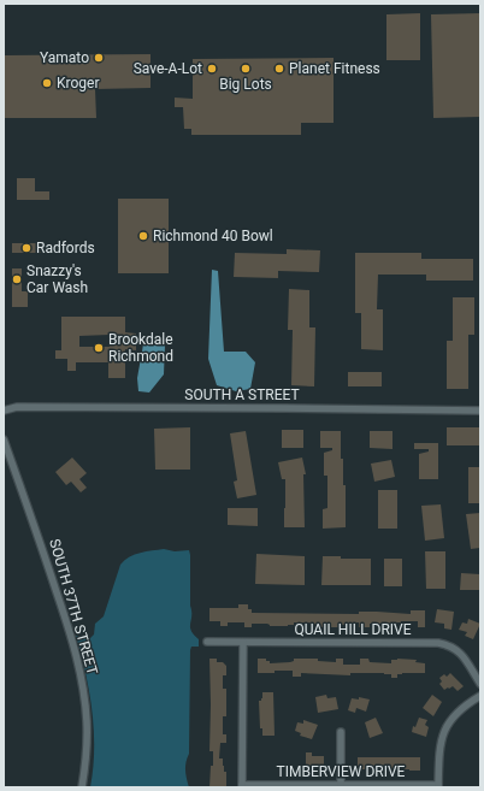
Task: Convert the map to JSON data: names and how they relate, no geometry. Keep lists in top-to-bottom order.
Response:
{
  "streets": {
    "street": [
      "SOUTH A STREET",
      "SOUTH 37TH STREET",
      "QUAIL HILL DRIVE",
      "TIMBERVIEW DRIVE"
    ]
  },
  "places": [
    "Yamato",
    "Save-A-Lot",
    "Big Lots",
    "Planet Fitness",
    "Kroger",
    "Richmond 40 Bowl",
    "Radfords",
    "Snazzy's Car Wash",
    "Brookdale Richmond"
  ]
}
